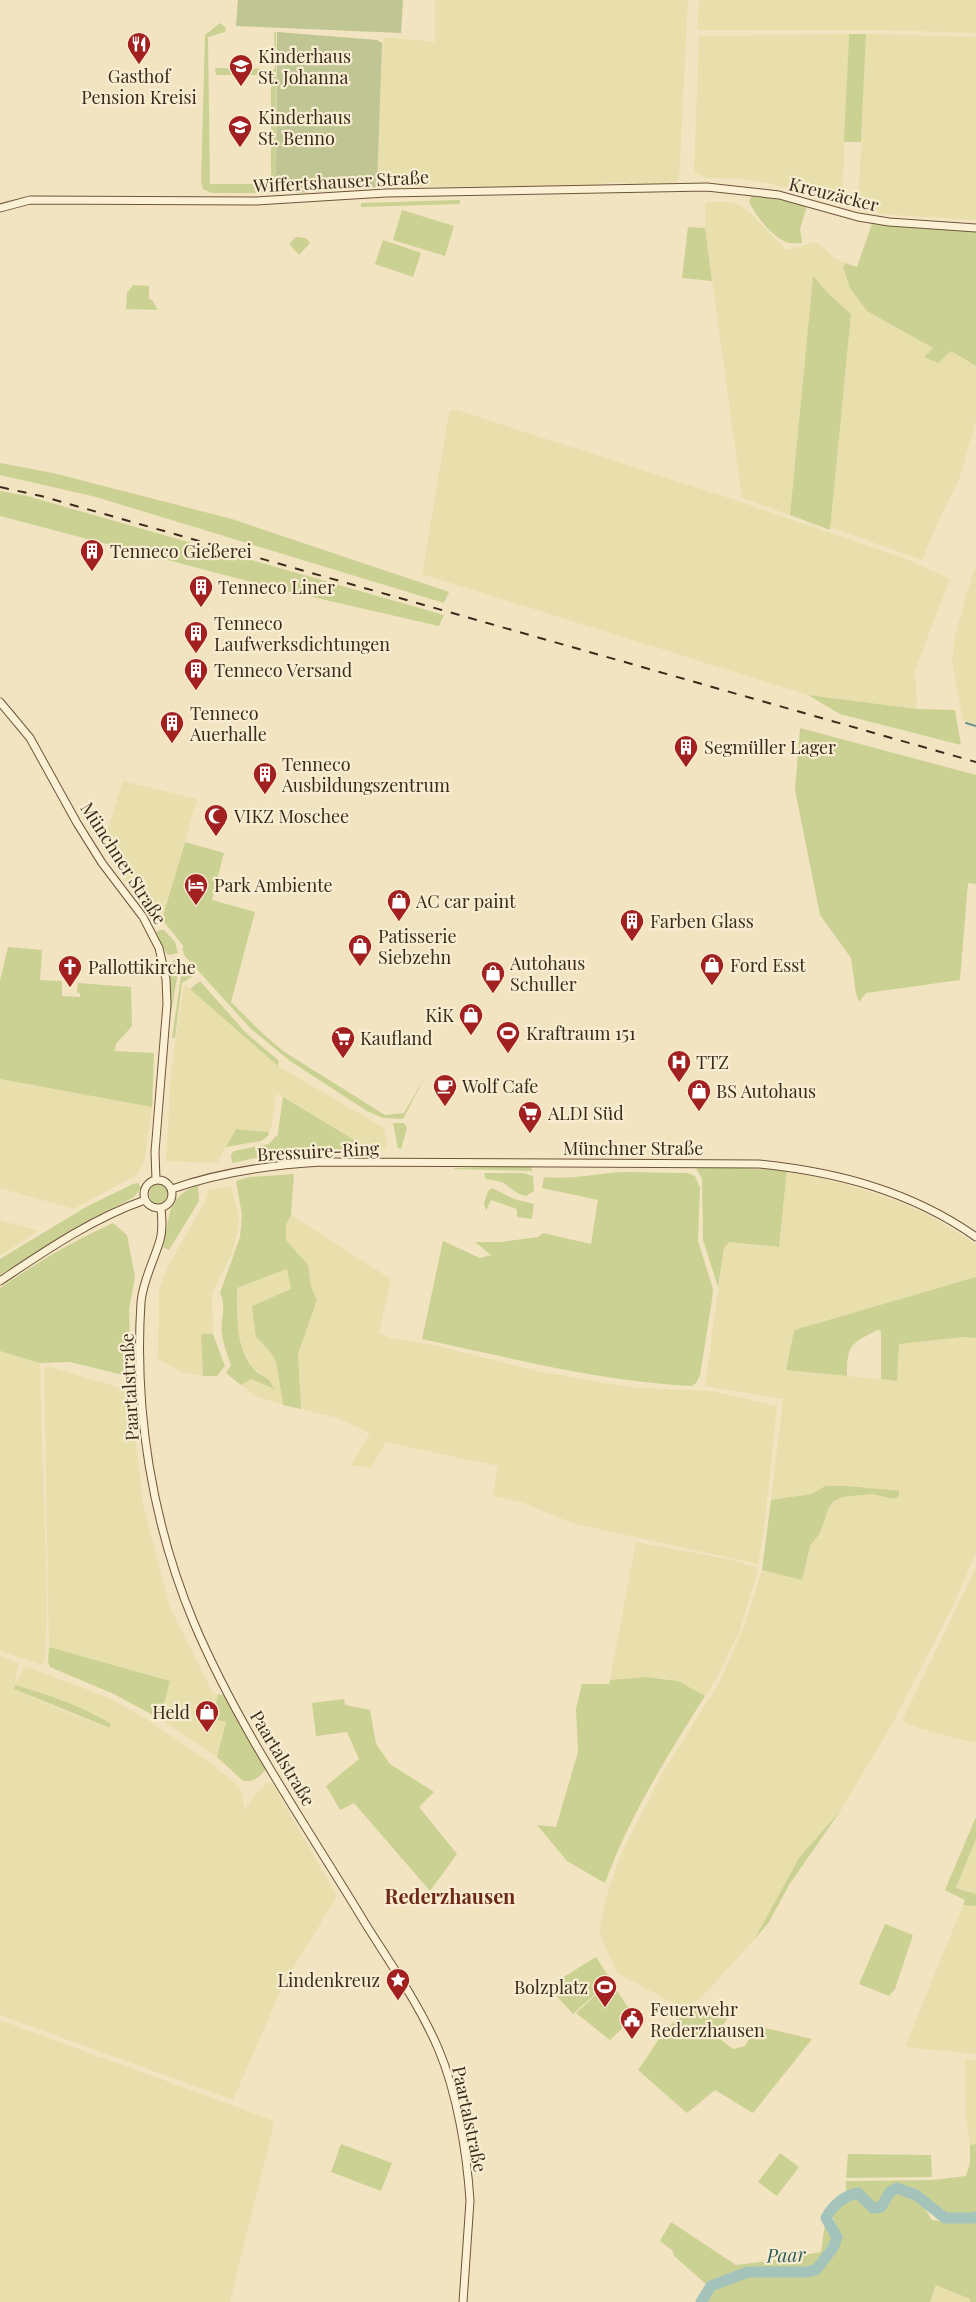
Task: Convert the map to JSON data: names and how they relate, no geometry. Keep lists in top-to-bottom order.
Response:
{
  "streets": {
    "main road": [
      "Wiffertshauser Straße",
      "Kreuzäcker",
      "Münchner Straße",
      "Bressuire-Ring",
      "Paartalstraße"
    ]
  },
  "crossings": [
    ["Wiffertshauser Straße", "Kreuzäcker"],
    ["Münchner Straße", "Bressuire-Ring"],
    ["Münchner Straße", "Paartalstraße"],
    ["Bressuire-Ring", "Paartalstraße"]
  ],
  "districts": ["Rederzhausen"],
  "water": ["Paar"],
  "places": {
    "restaurant": ["Gasthof Pension Kreisi"],
    "school or university": ["Kinderhaus St. Johanna", "Kinderhaus St. Benno"],
    "building": [
      "Tenneco Gießerei",
      "Tenneco Liner",
      "Tenneco Laufwerksdichtungen",
      "Tenneco Versand",
      "Tenneco Auerhalle",
      "Segmüller Lager",
      "Tenneco Ausbildungszentrum",
      "Farben Glass"
    ],
    "mosque": ["VIKZ Moschee"],
    "hotel": ["Park Ambiente"],
    "shop": [
      "AC car paint",
      "Patisserie Siebzehn",
      "Ford Esst",
      "Autohaus Schuller",
      "KiK",
      "BS Autohaus",
      "Held"
    ],
    "church": ["Pallottikirche"],
    "sports": ["Kraftraum 151", "Bolzplatz"],
    "supermarket": ["Kaufland", "ALDI Süd"],
    "hospital": ["TTZ"],
    "cafe": ["Wolf Cafe"],
    "place": ["Lindenkreuz"],
    "public building": ["Feuerwehr Rederzhausen"]
  }
}
